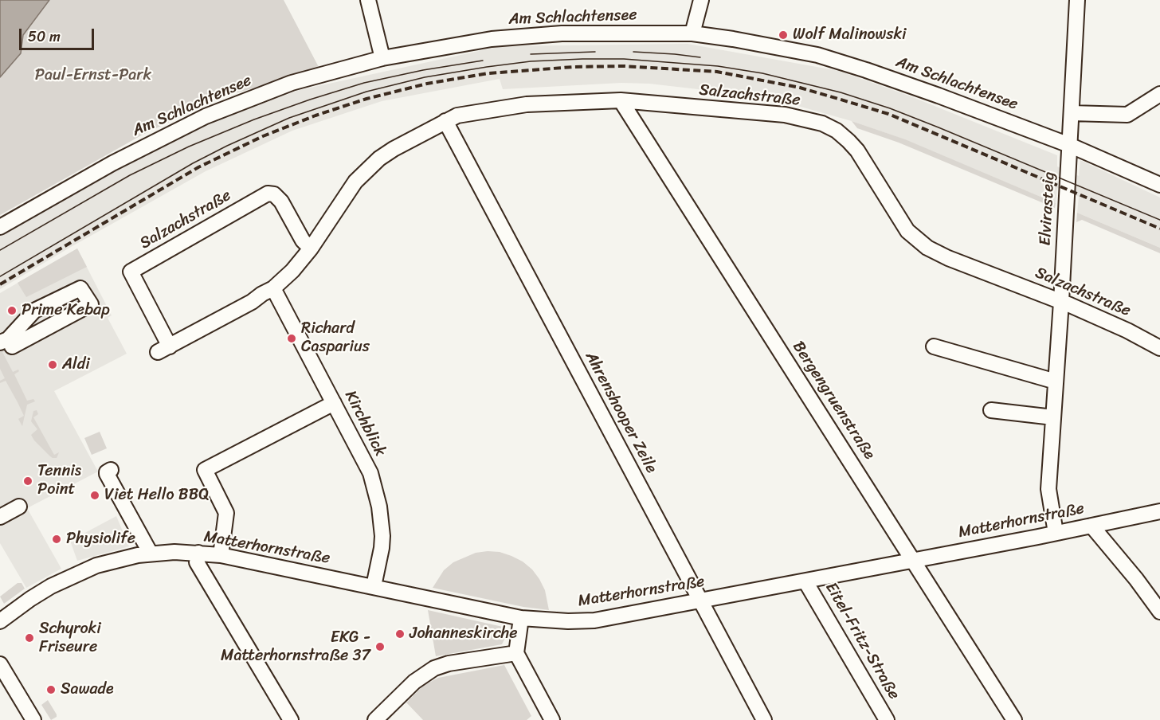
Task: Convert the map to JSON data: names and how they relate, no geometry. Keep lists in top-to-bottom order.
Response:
{
  "streets": {
    "street": [
      "Am Schlachtensee",
      "Salzachstraße",
      "Elvirasteig",
      "Bergengruenstraße",
      "Ahrenshooper Zeile",
      "Kirchblick",
      "Matterhornstraße",
      "Eitel-Fritz-Straße"
    ]
  },
  "crossings": [
    ["Am Schlachtensee", "Elvirasteig"],
    ["Salzachstraße", "Elvirasteig"],
    ["Salzachstraße", "Bergengruenstraße"],
    ["Salzachstraße", "Ahrenshooper Zeile"],
    ["Salzachstraße", "Kirchblick"],
    ["Elvirasteig", "Matterhornstraße"],
    ["Bergengruenstraße", "Matterhornstraße"],
    ["Ahrenshooper Zeile", "Matterhornstraße"],
    ["Kirchblick", "Matterhornstraße"],
    ["Matterhornstraße", "Eitel-Fritz-Straße"]
  ],
  "parks": ["Paul-Ernst-Park"],
  "places": [
    "Wolf Malinowski",
    "Prime Kebap",
    "Richard Casparius",
    "Aldi",
    "Tennis Point",
    "Viet Hello BBQ",
    "Physiolife",
    "Johanneskirche",
    "Schyroki Friseure",
    "EKG - Matterhornstraße 37",
    "Sawade"
  ],
  "scale_bar": "50 m"
}
